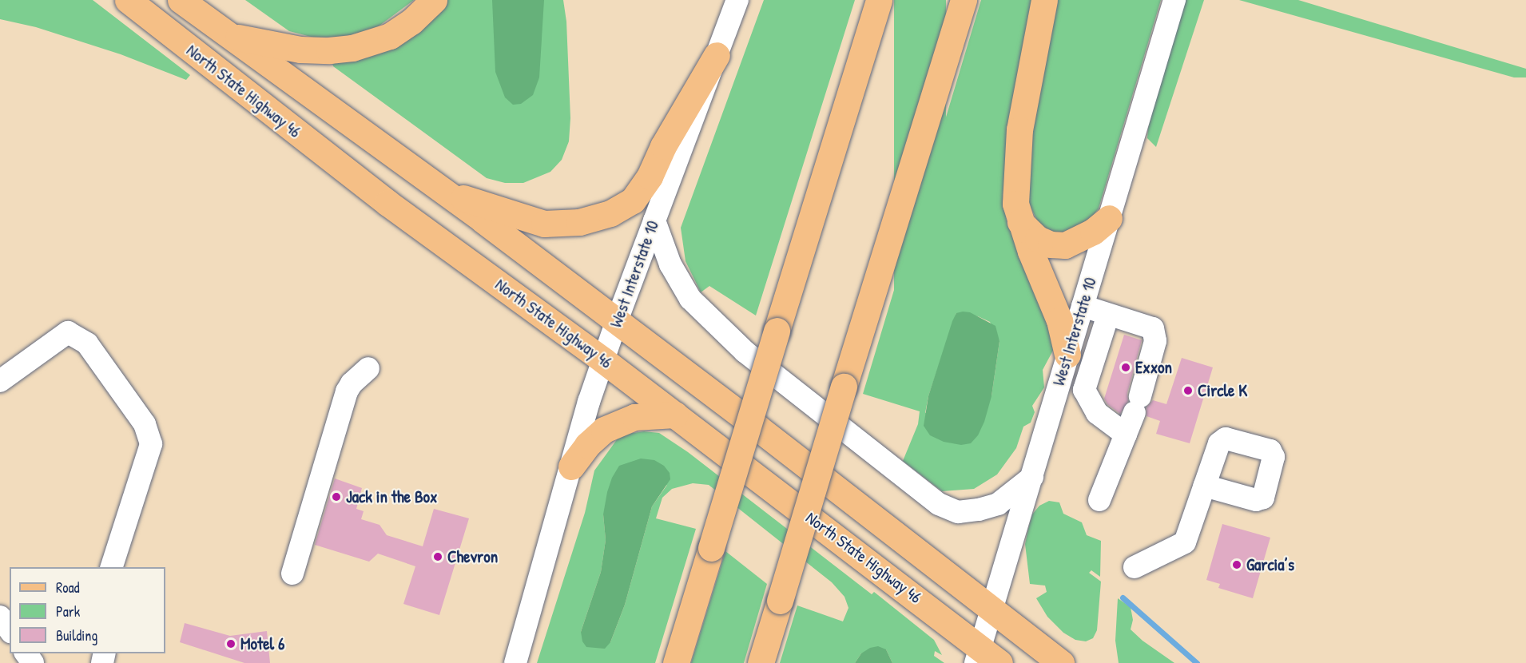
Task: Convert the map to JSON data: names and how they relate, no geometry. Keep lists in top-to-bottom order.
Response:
{
  "streets": {
    "main road": ["North State Highway 46"],
    "street": ["West Interstate 10"]
  },
  "crossings": [
    ["North State Highway 46", "West Interstate 10"]
  ],
  "places": [
    "Exxon",
    "Circle K",
    "Jack in the Box",
    "Chevron",
    "Garcia’s",
    "Motel 6"
  ],
  "legend": ["Road", "Park", "Building"]
}
